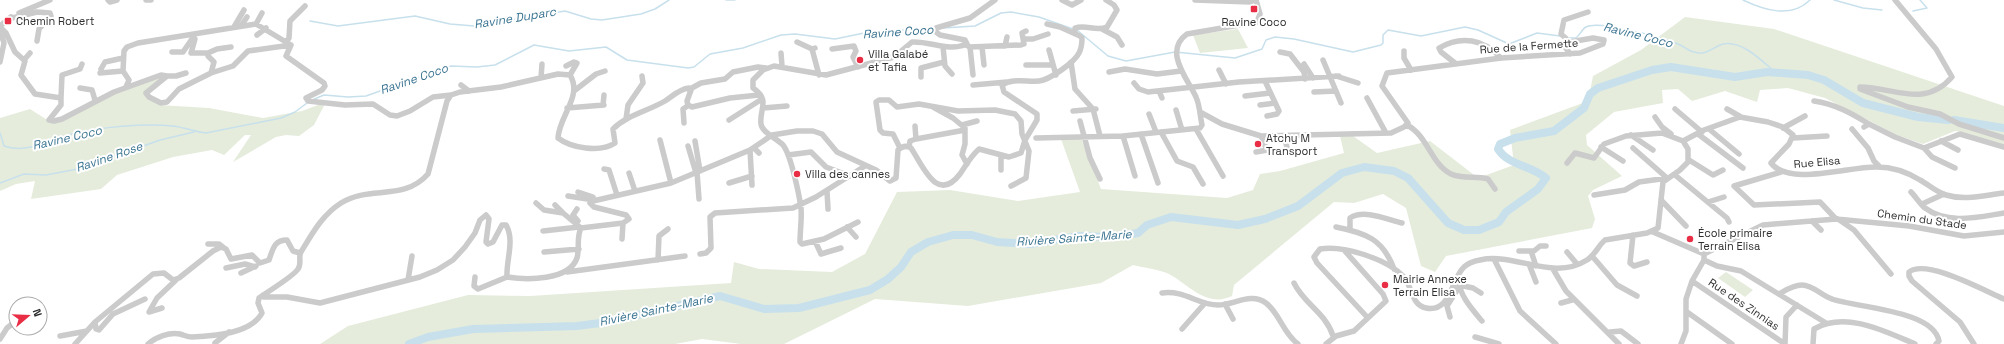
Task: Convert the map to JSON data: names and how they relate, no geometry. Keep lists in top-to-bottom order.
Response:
{
  "streets": {
    "street": [
      "Rue de la Fermette",
      "Rue Elisa",
      "Chemin du Stade",
      "Rue des Zinnias"
    ]
  },
  "water": [
    "Ravine Duparc",
    "Ravine Coco",
    "Ravine Rose",
    "Rivière Sainte-Marie"
  ],
  "places": {
    "transit": ["Ravine Coco", "Chemin Robert"],
    "other": [
      "Villa Galabé et Tafia",
      "Atchy M Transport",
      "Villa des cannes",
      "École primaire Terrain Elisa",
      "Mairie Annexe Terrain Elisa"
    ]
  },
  "north": "right"
}
